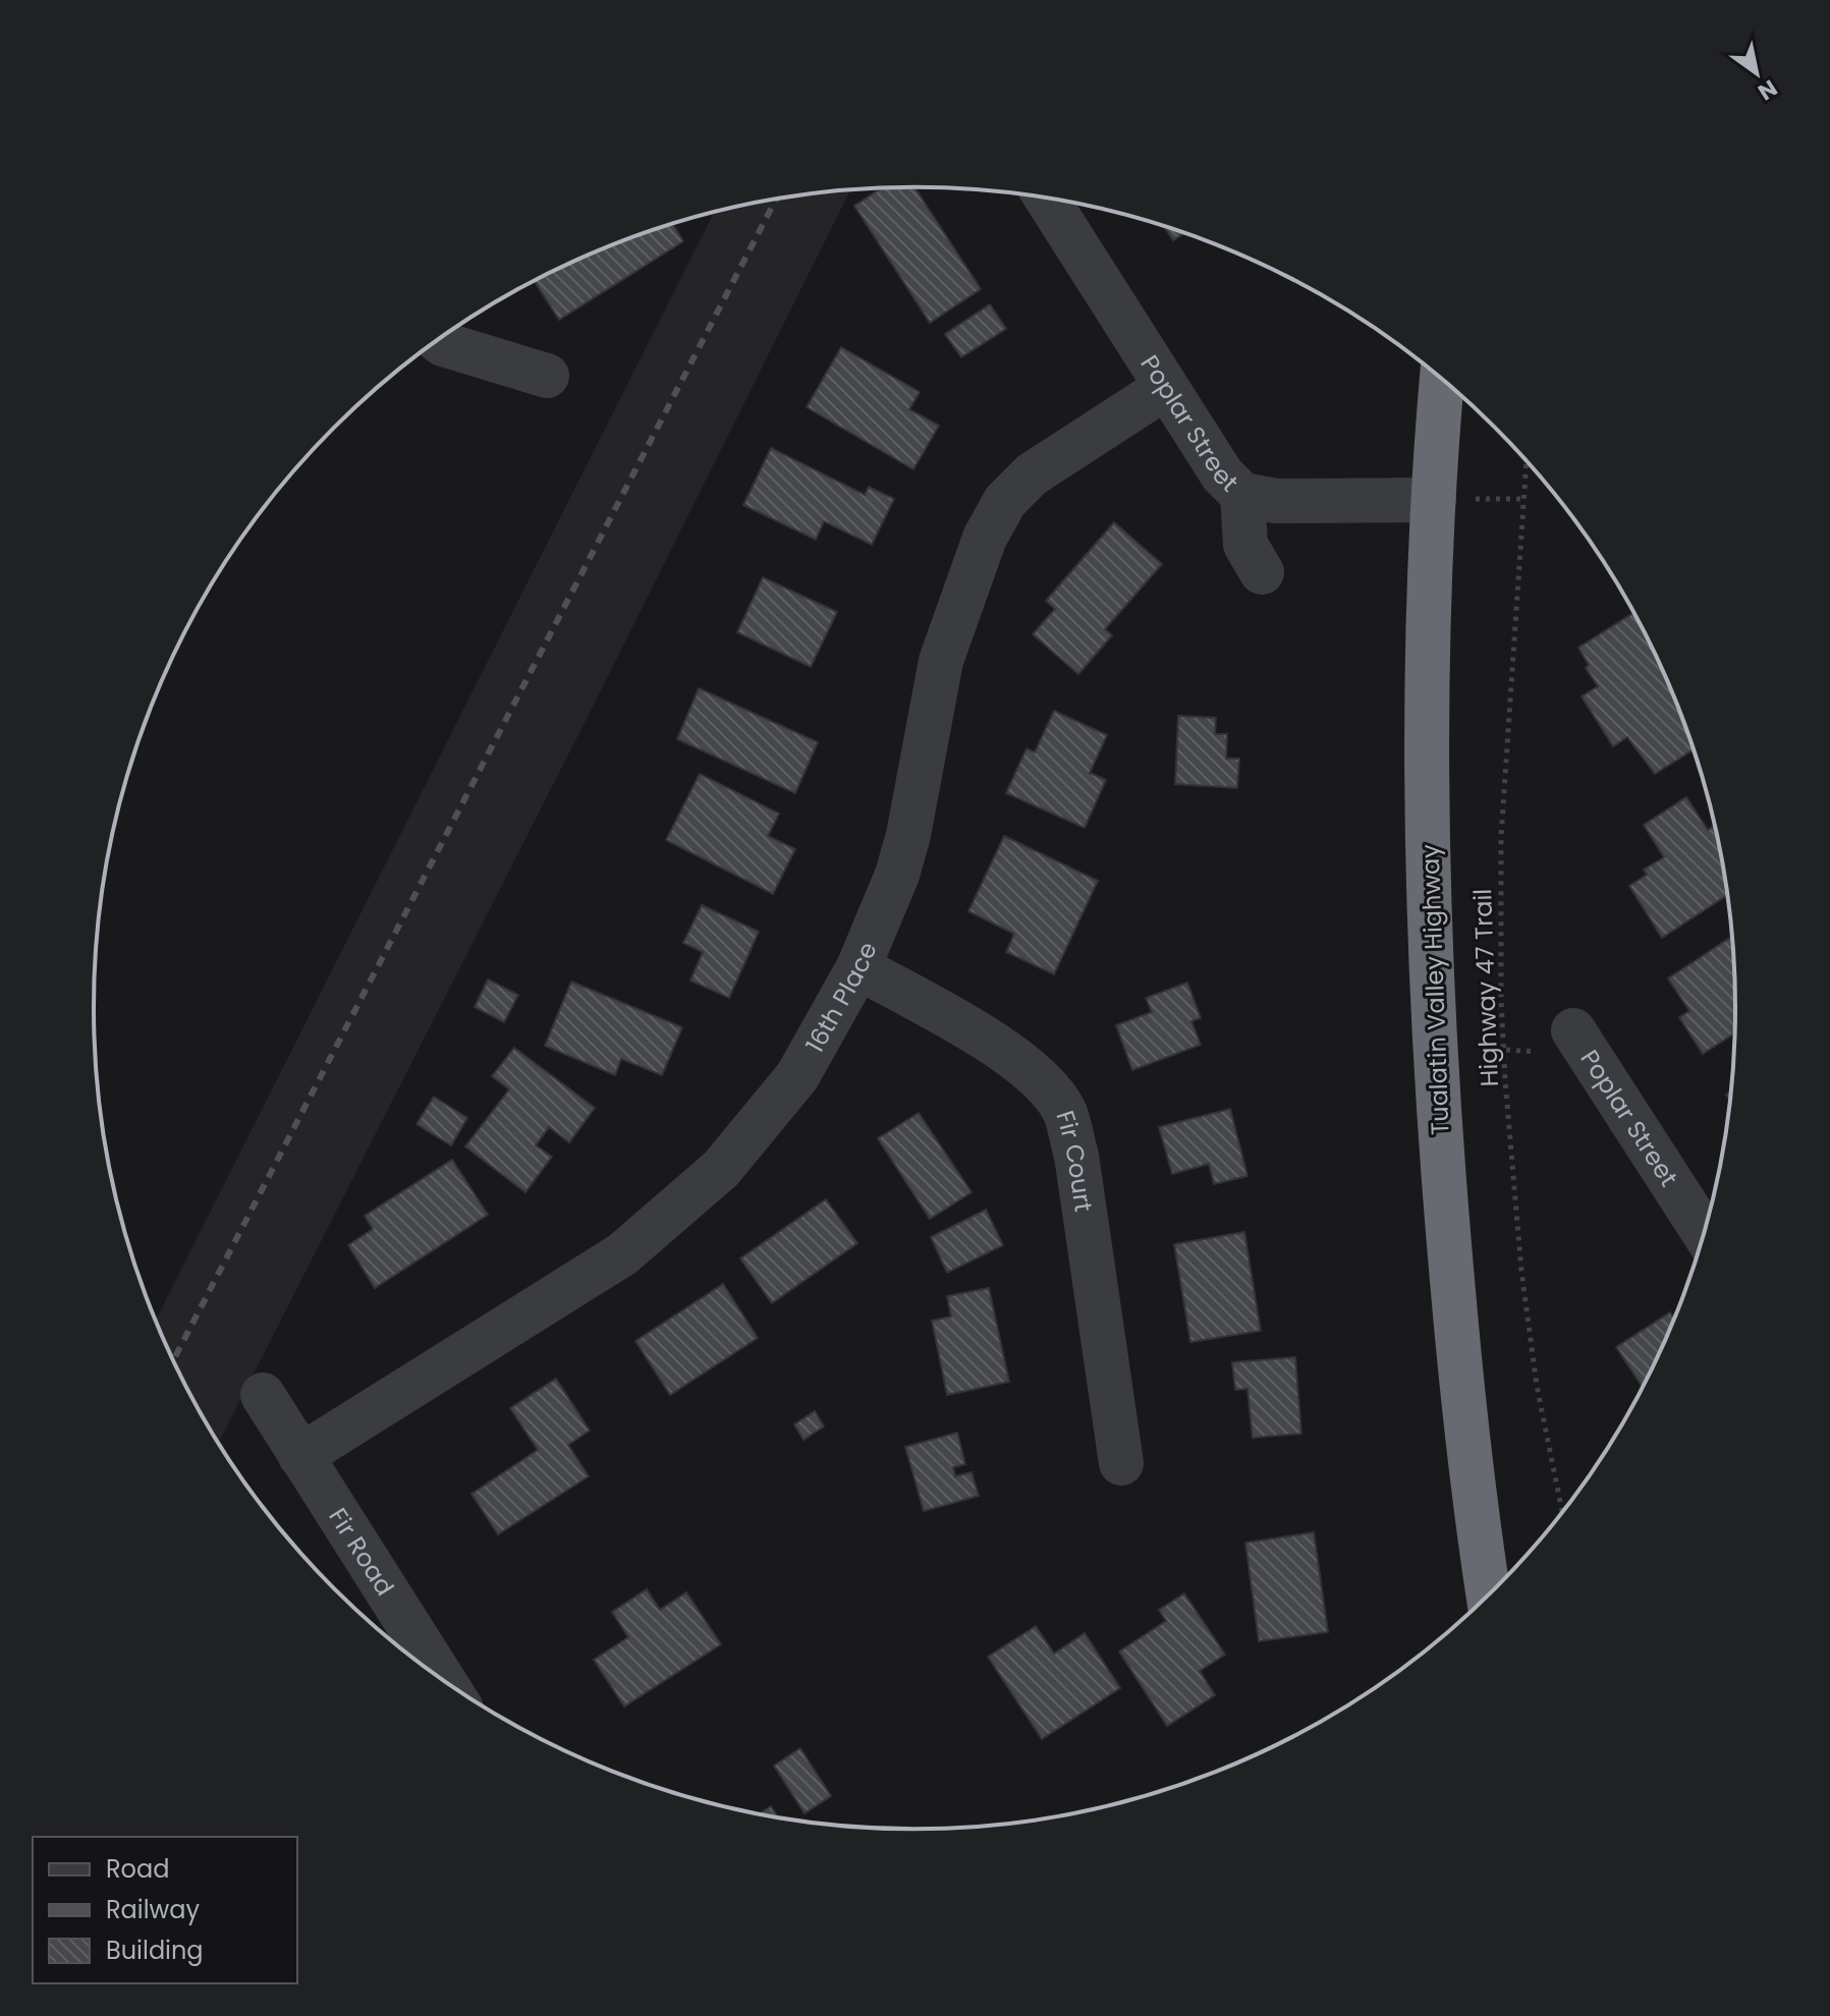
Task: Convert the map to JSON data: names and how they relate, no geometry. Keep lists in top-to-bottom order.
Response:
{
  "streets": {
    "highway": ["Tualatin Valley Highway"],
    "street": [
      "Poplar Street",
      "16th Place",
      "Fir Court",
      "Fir Road"
    ],
    "path": ["Highway 47 Trail"]
  },
  "crossings": [
    ["Poplar Street", "Tualatin Valley Highway"],
    ["Poplar Street", "16th Place"],
    ["16th Place", "Fir Court"],
    ["16th Place", "Fir Road"]
  ],
  "legend": ["Road", "Railway", "Building"],
  "north": "bottom right"
}
